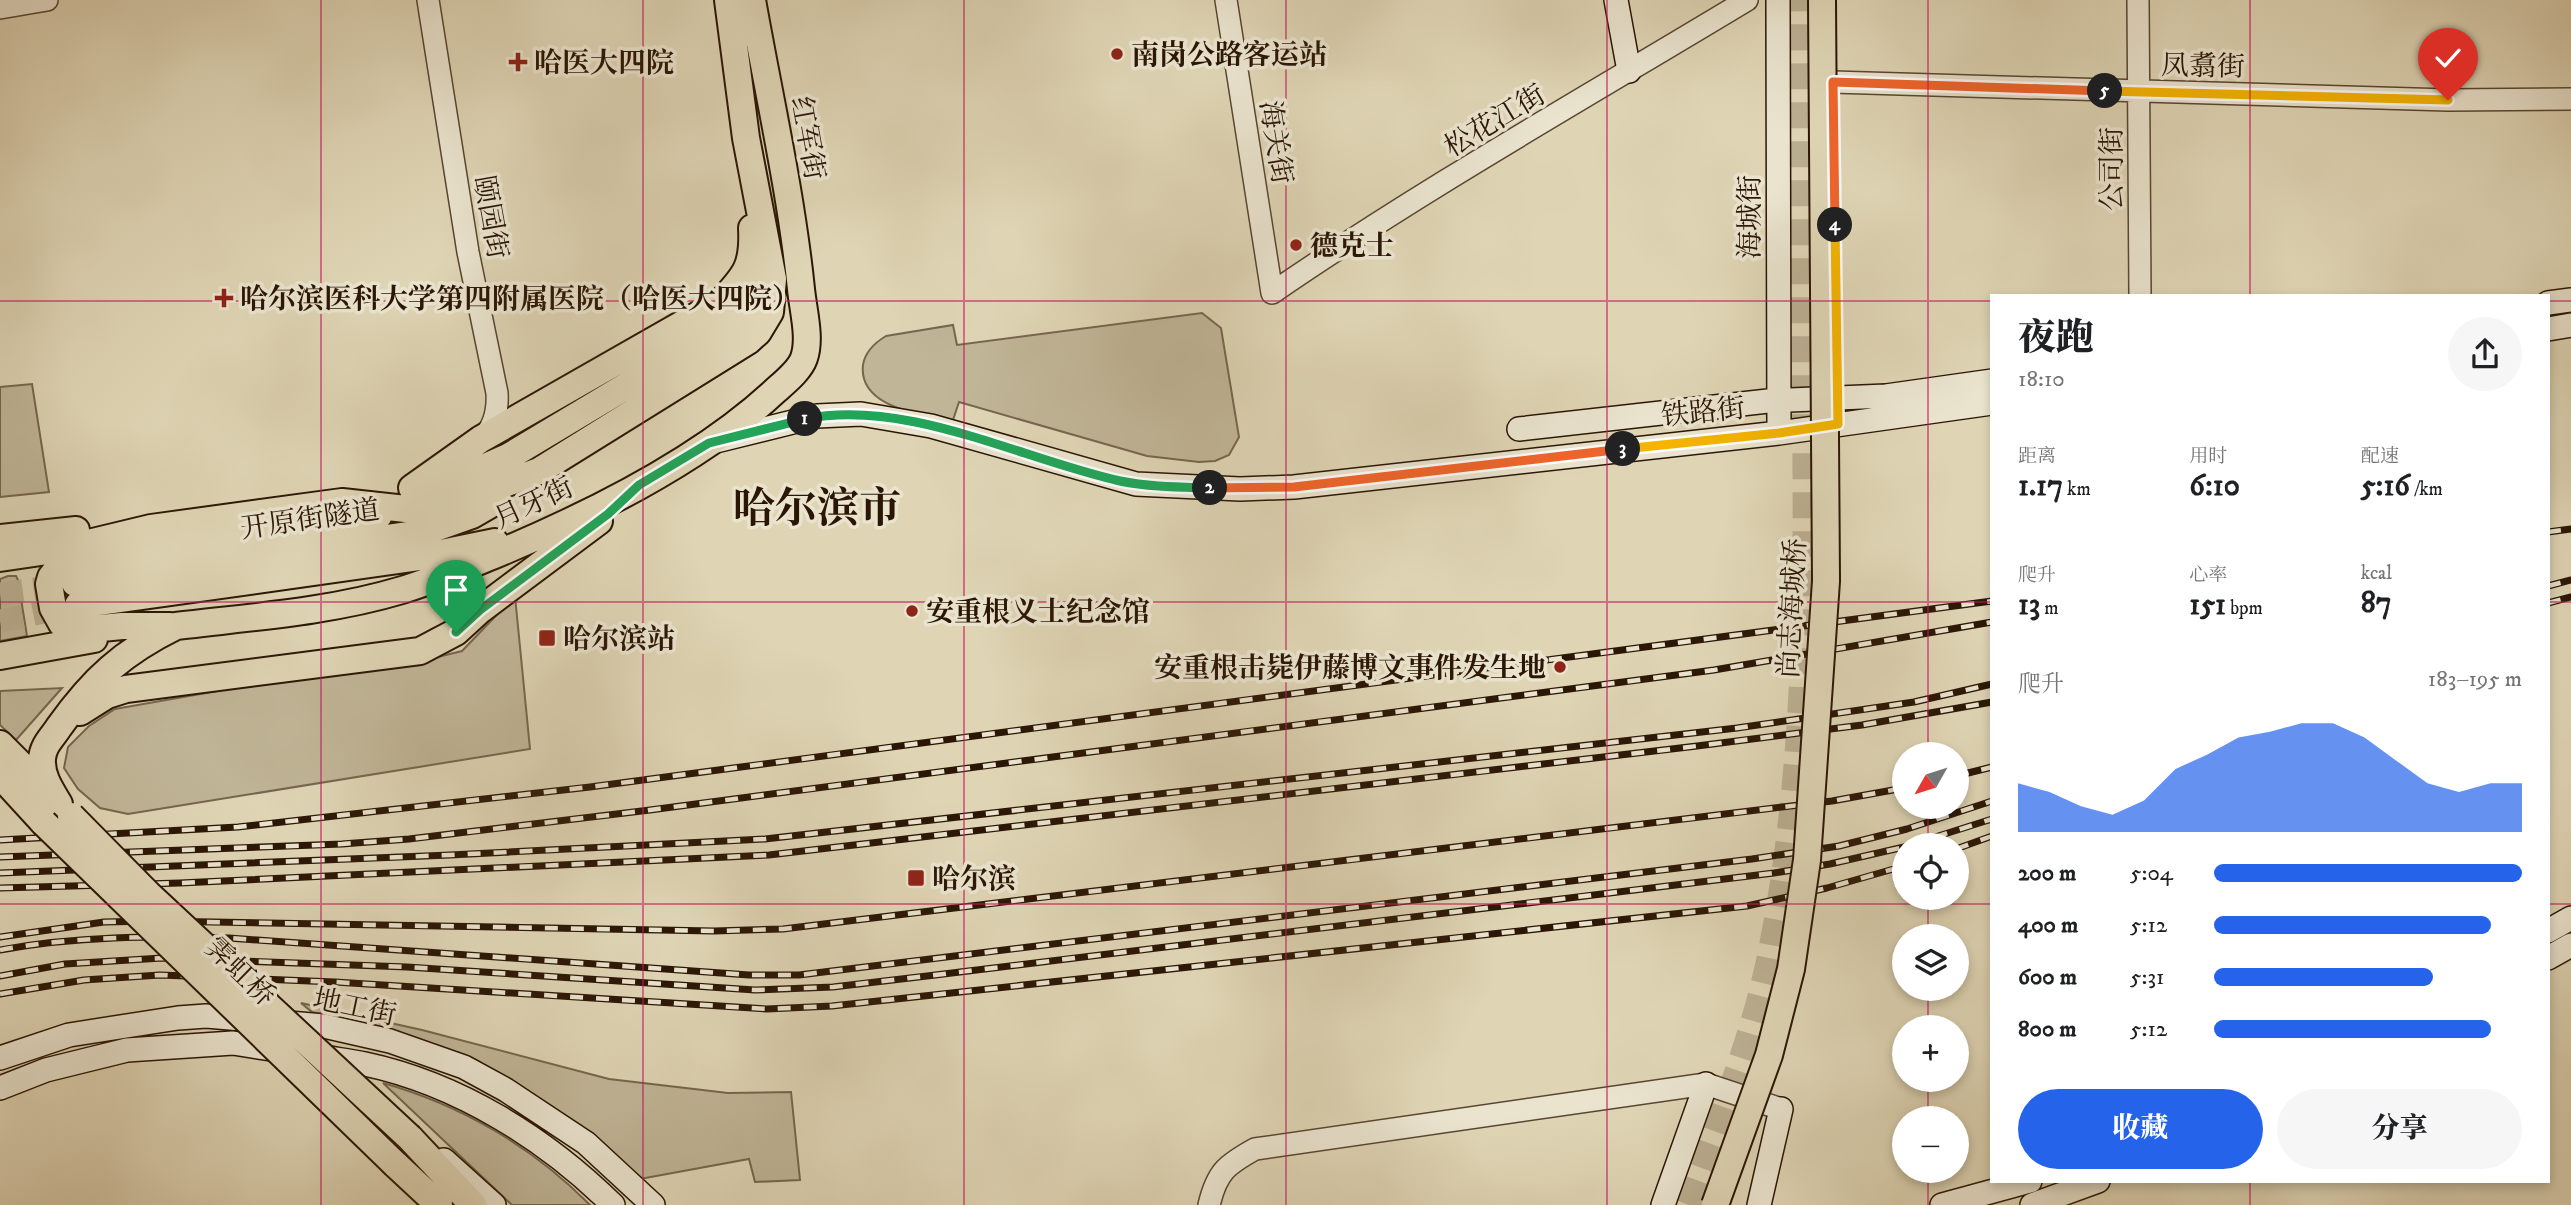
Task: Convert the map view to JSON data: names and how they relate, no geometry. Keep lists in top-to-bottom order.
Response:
{
  "streets": {
    "main road": [
      "红军街",
      "海城街",
      "铁路街",
      "月牙街",
      "开原街隧道",
      "尚志海城桥",
      "霁虹桥",
      "地工街"
    ],
    "street": [
      "凤翥街",
      "松花江街",
      "海关街",
      "公司街",
      "颐园街"
    ]
  },
  "crossings": [
    ["凤翥街", "公司街"],
    ["松花江街", "海关街"],
    ["红军街", "月牙街"],
    ["海城街", "铁路街"],
    ["铁路街", "月牙街"],
    ["月牙街", "开原街隧道"],
    ["月牙街", "霁虹桥"]
  ],
  "districts": ["哈尔滨市"],
  "places": {
    "other": [
      "南岗公路客运站",
      "德克士",
      "安重根义士纪念馆",
      "安重根击毙伊藤博文事件发生地"
    ],
    "health": ["哈医大四院", "哈尔滨医科大学第四附属医院（哈医大四院）"],
    "transit": ["哈尔滨站", "哈尔滨"]
  },
  "north": "bottom left",
  "page": {
    "pins": [
      "5",
      "4",
      "1",
      "3",
      "2"
    ],
    "heading": ["夜跑", "18:10"],
    "stats": [
      ["距离", "1.17 km"],
      ["用时", "6:10"],
      ["配速", "5:16 /km"],
      ["爬升", "13 m"],
      ["心率", "151 bpm"],
      ["kcal", "87"]
    ],
    "chart": ["爬升", "183–195 m"],
    "map_buttons": ["+", "−"],
    "list": [
      {
        "name": "200 m",
        "note": "5:04"
      },
      {
        "name": "400 m",
        "note": "5:12"
      },
      {
        "name": "600 m",
        "note": "5:31"
      },
      {
        "name": "800 m",
        "note": "5:12"
      }
    ],
    "buttons": ["收藏", "分享"]
  }
}
